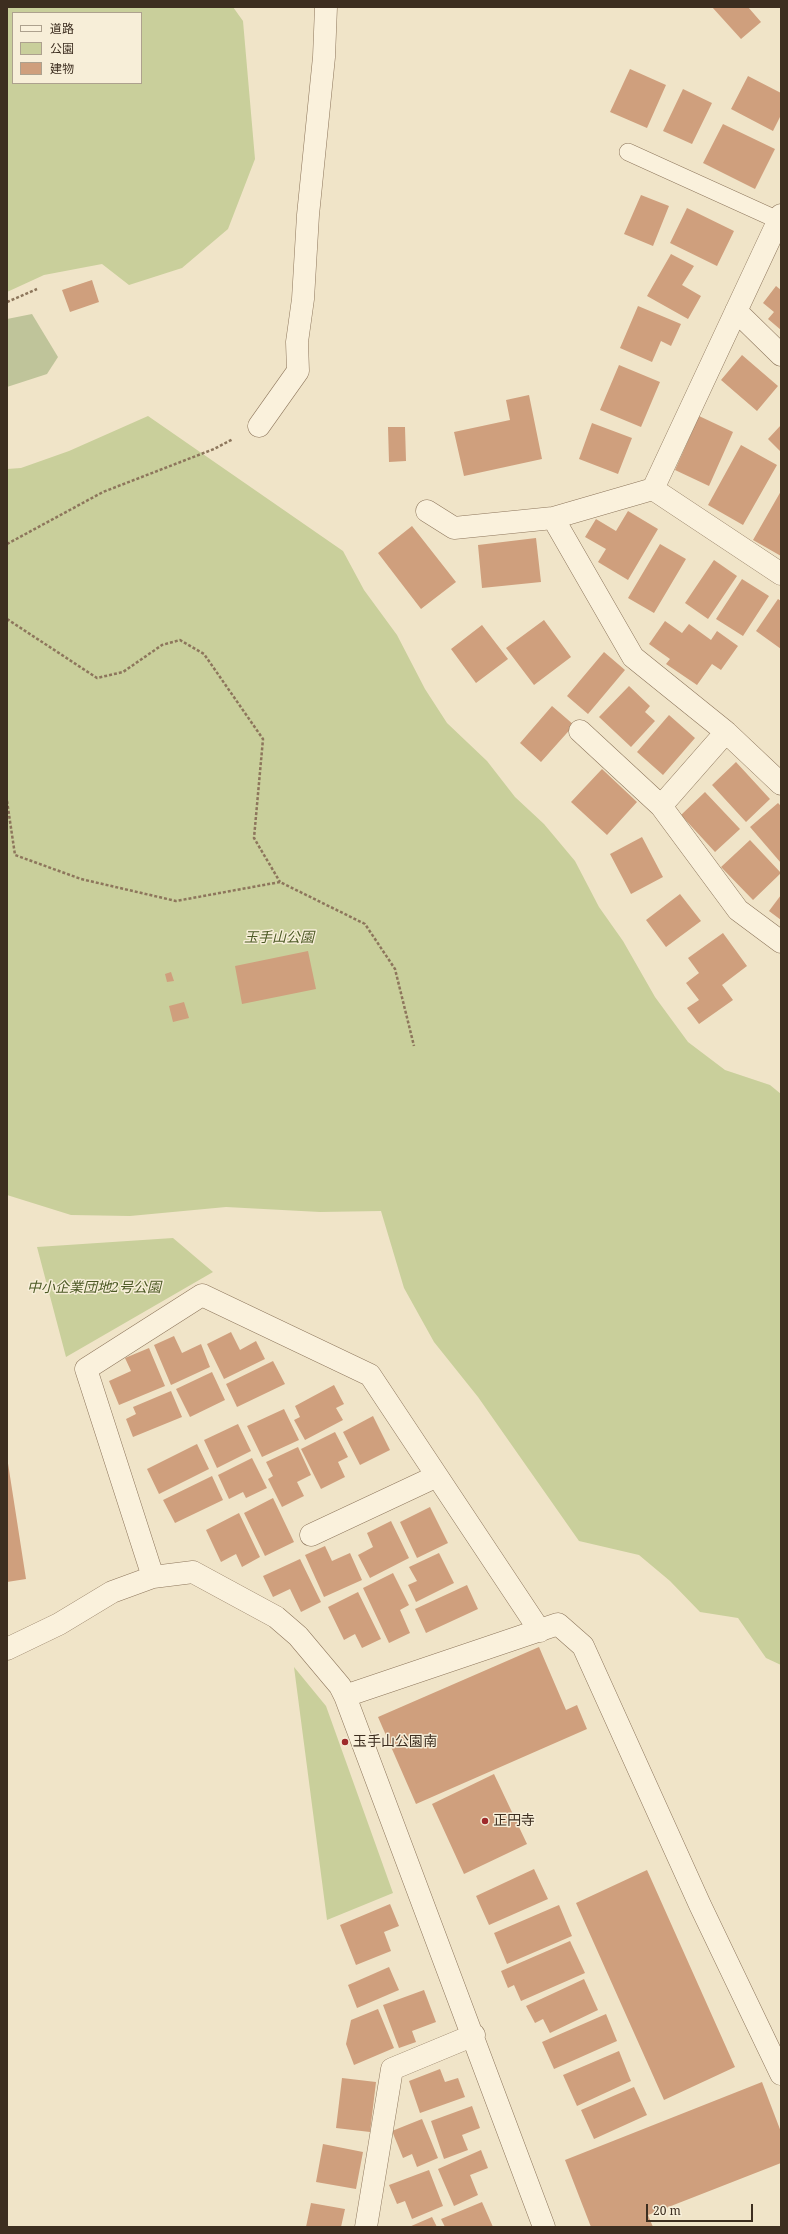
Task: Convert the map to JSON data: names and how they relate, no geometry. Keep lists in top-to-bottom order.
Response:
{
  "parks": ["玉手山公園", "中小企業団地2号公園"],
  "places": ["玉手山公園南", "正円寺"],
  "legend": ["道路", "公園", "建物"],
  "scale_bar": "20 m"
}
